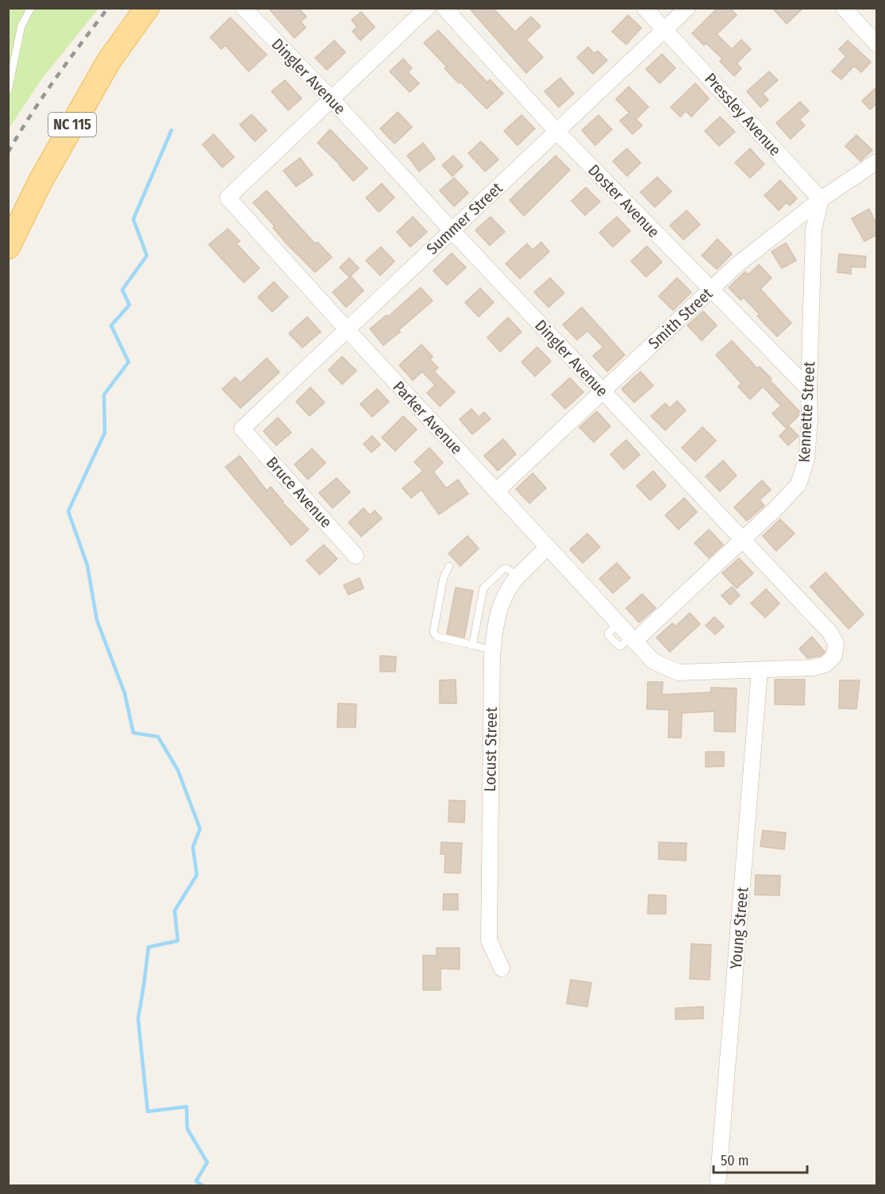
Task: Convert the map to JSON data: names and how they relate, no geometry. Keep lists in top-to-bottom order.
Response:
{
  "streets": {
    "main road": ["NC 115"],
    "street": [
      "Dingler Avenue",
      "Pressley Avenue",
      "Doster Avenue",
      "Summer Street",
      "Smith Street",
      "Kennette Street",
      "Parker Avenue",
      "Bruce Avenue",
      "Locust Street",
      "Young Street"
    ]
  },
  "crossings": [
    ["Dingler Avenue", "Summer Street"],
    ["Dingler Avenue", "Smith Street"],
    ["Dingler Avenue", "Kennette Street"],
    ["Dingler Avenue", "Parker Avenue"],
    ["Dingler Avenue", "Young Street"],
    ["Pressley Avenue", "Summer Street"],
    ["Pressley Avenue", "Smith Street"],
    ["Pressley Avenue", "Kennette Street"],
    ["Doster Avenue", "Summer Street"],
    ["Doster Avenue", "Smith Street"],
    ["Doster Avenue", "Kennette Street"],
    ["Summer Street", "Parker Avenue"],
    ["Summer Street", "Bruce Avenue"],
    ["Smith Street", "Kennette Street"],
    ["Smith Street", "Parker Avenue"],
    ["Kennette Street", "Parker Avenue"],
    ["Parker Avenue", "Locust Street"],
    ["Parker Avenue", "Young Street"]
  ],
  "scale_bar": "50 m"
}
